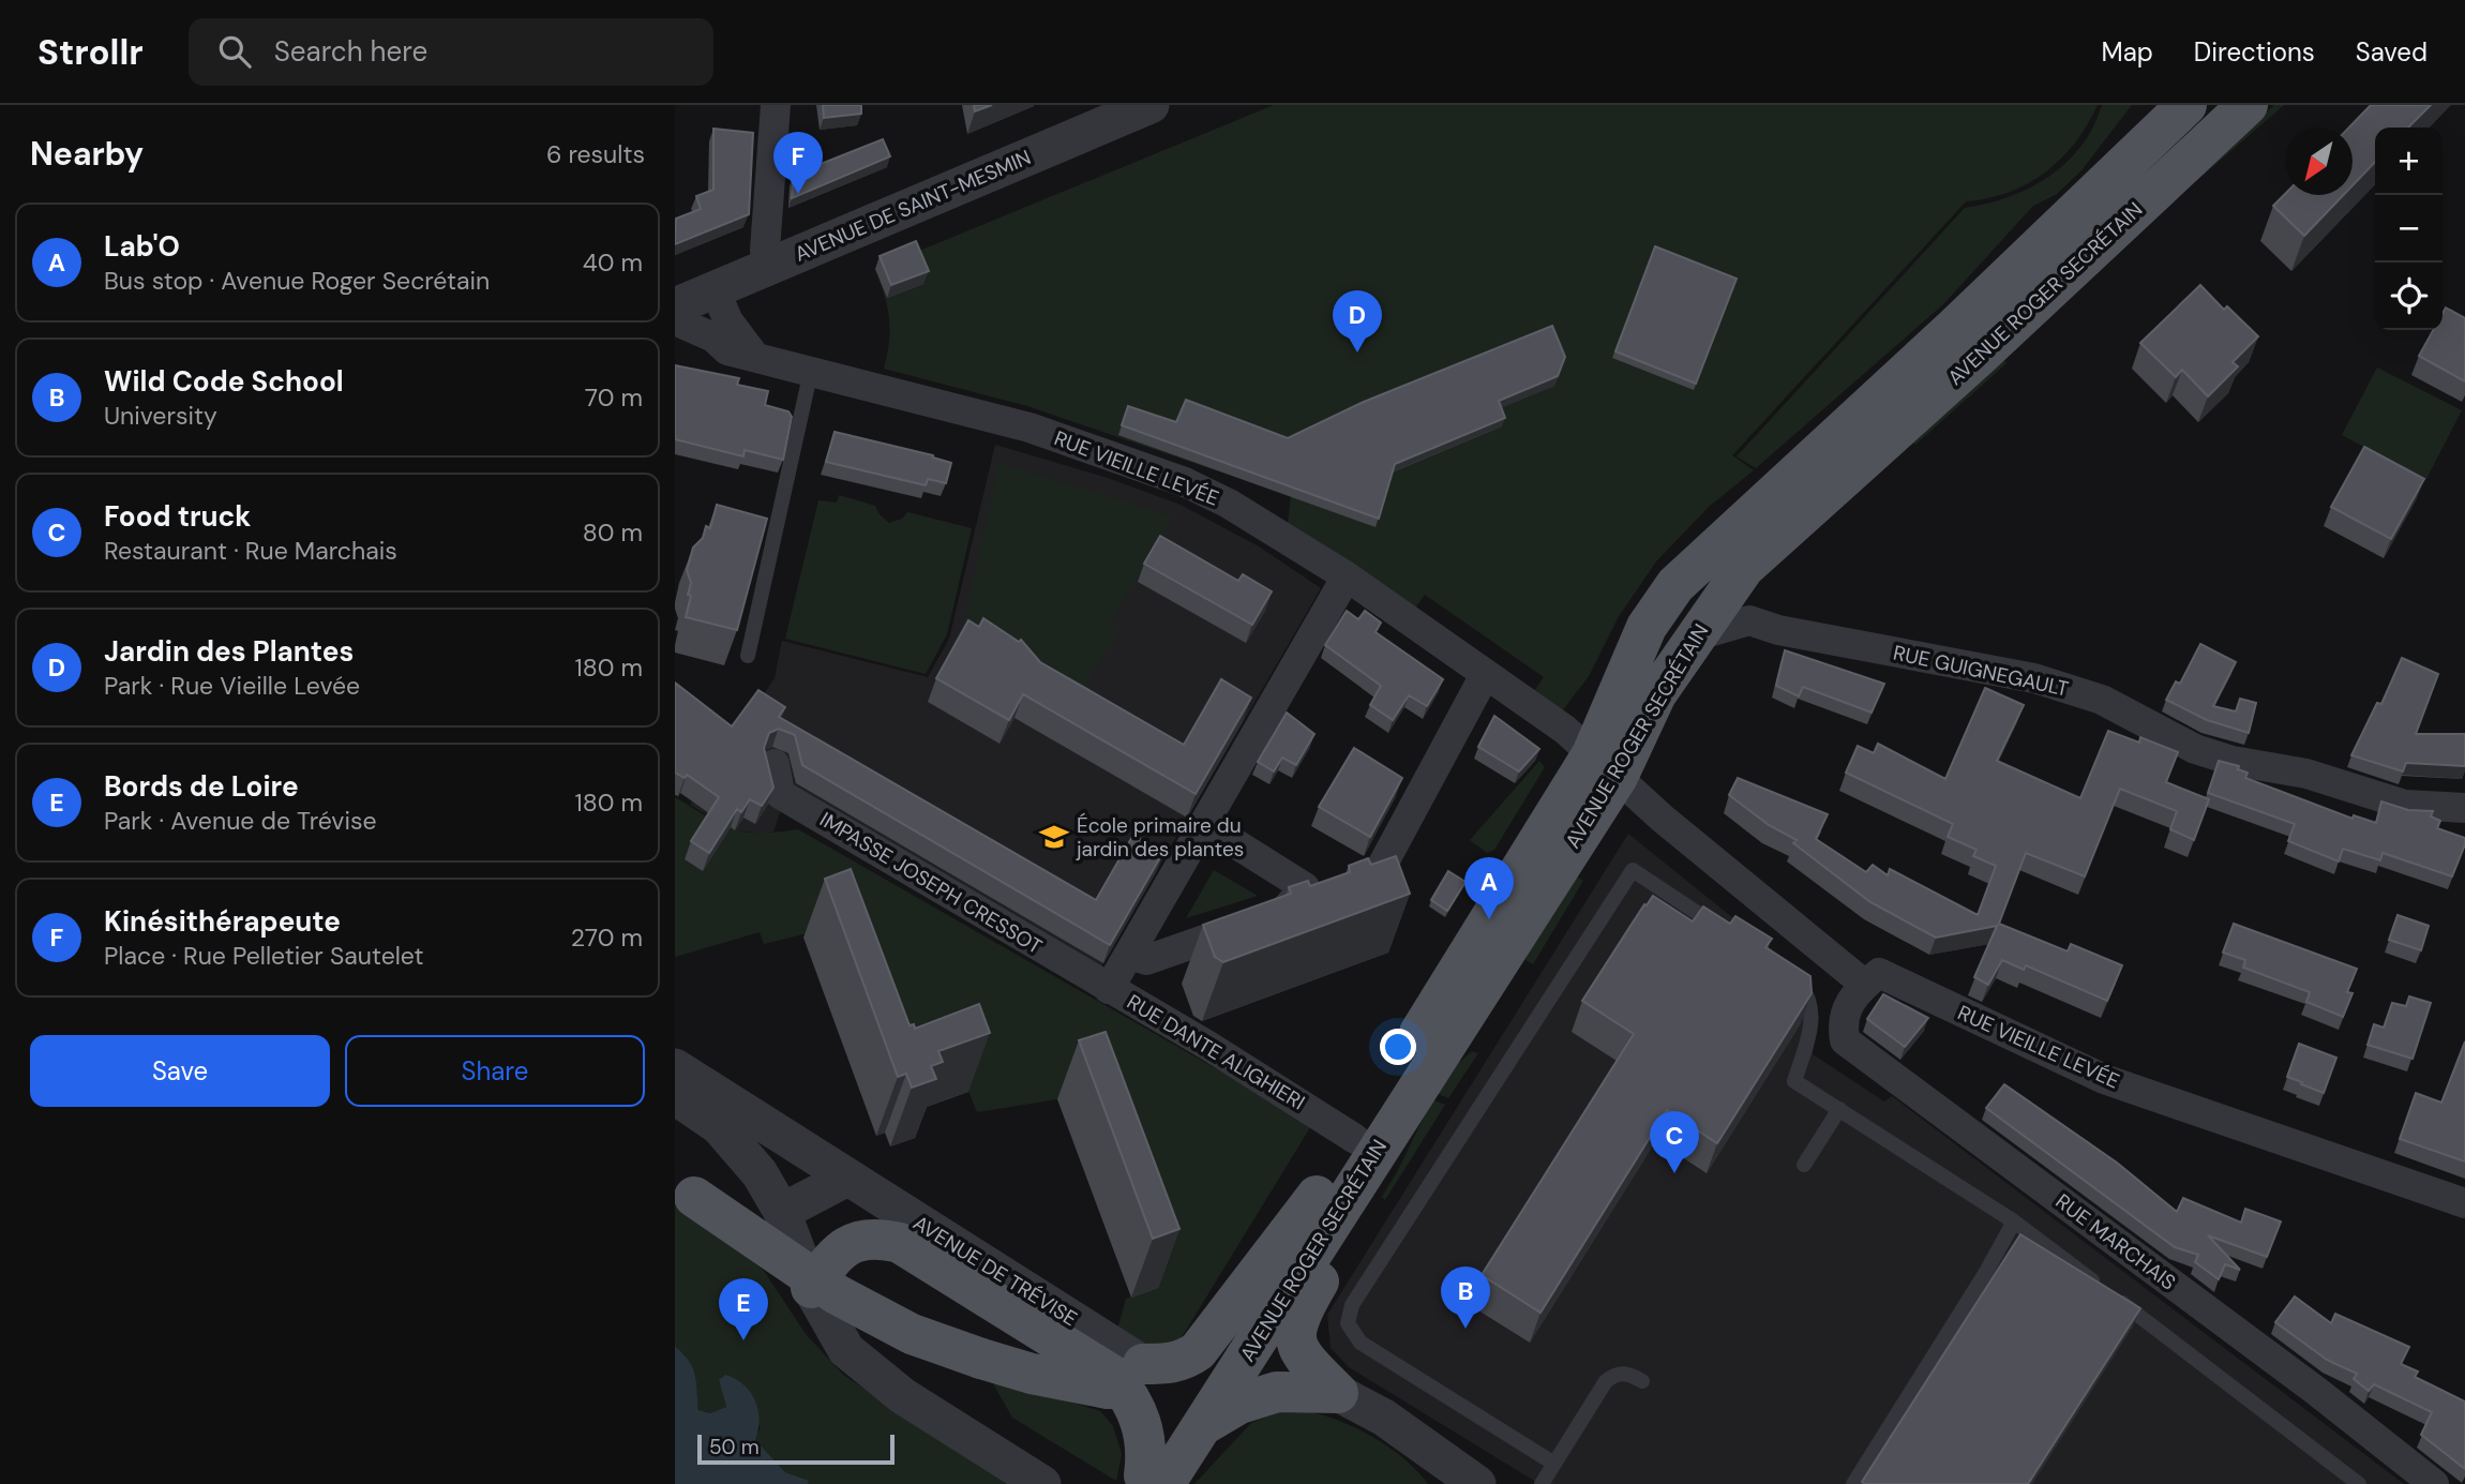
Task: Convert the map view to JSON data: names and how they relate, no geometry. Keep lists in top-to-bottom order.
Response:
{
  "streets": {
    "main road": ["AVENUE ROGER SECRÉTAIN"],
    "street": [
      "AVENUE DE SAINT-MESMIN",
      "RUE VIEILLE LEVÉE",
      "RUE GUIGNEGAULT",
      "IMPASSE JOSEPH CRESSOT",
      "RUE DANTE ALIGHIERI",
      "RUE MARCHAIS",
      "AVENUE DE TRÉVISE"
    ]
  },
  "crossings": [
    ["AVENUE ROGER SECRÉTAIN", "RUE VIEILLE LEVÉE"],
    ["AVENUE ROGER SECRÉTAIN", "RUE DANTE ALIGHIERI"],
    ["RUE VIEILLE LEVÉE", "RUE DANTE ALIGHIERI"],
    ["RUE VIEILLE LEVÉE", "RUE MARCHAIS"],
    ["IMPASSE JOSEPH CRESSOT", "RUE DANTE ALIGHIERI"]
  ],
  "places": {
    "school or university": ["École primaire du jardin des plantes"]
  },
  "scale_bar": "50 m",
  "north": "bottom left",
  "page": {
    "header": "Strollr",
    "search": "Search here",
    "nav": ["Map", "Directions", "Saved"],
    "heading": ["Nearby", "6 results"],
    "map_buttons": ["+", "−"],
    "pins": [
      "F",
      "D",
      "A",
      "C",
      "B",
      "E"
    ],
    "list": [
      {
        "mark": "A",
        "name": "Lab'O",
        "note": "Bus stop · Avenue Roger Secrétain",
        "value": "40 m"
      },
      {
        "mark": "B",
        "name": "Wild Code School",
        "note": "University",
        "value": "70 m"
      },
      {
        "mark": "C",
        "name": "Food truck",
        "note": "Restaurant · Rue Marchais",
        "value": "80 m"
      },
      {
        "mark": "D",
        "name": "Jardin des Plantes",
        "note": "Park · Rue Vieille Levée",
        "value": "180 m"
      },
      {
        "mark": "E",
        "name": "Bords de Loire",
        "note": "Park · Avenue de Trévise",
        "value": "180 m"
      },
      {
        "mark": "F",
        "name": "Kinésithérapeute",
        "note": "Place · Rue Pelletier Sautelet",
        "value": "270 m"
      }
    ],
    "buttons": ["Save", "Share"],
    "scale": "50 m"
  }
}
